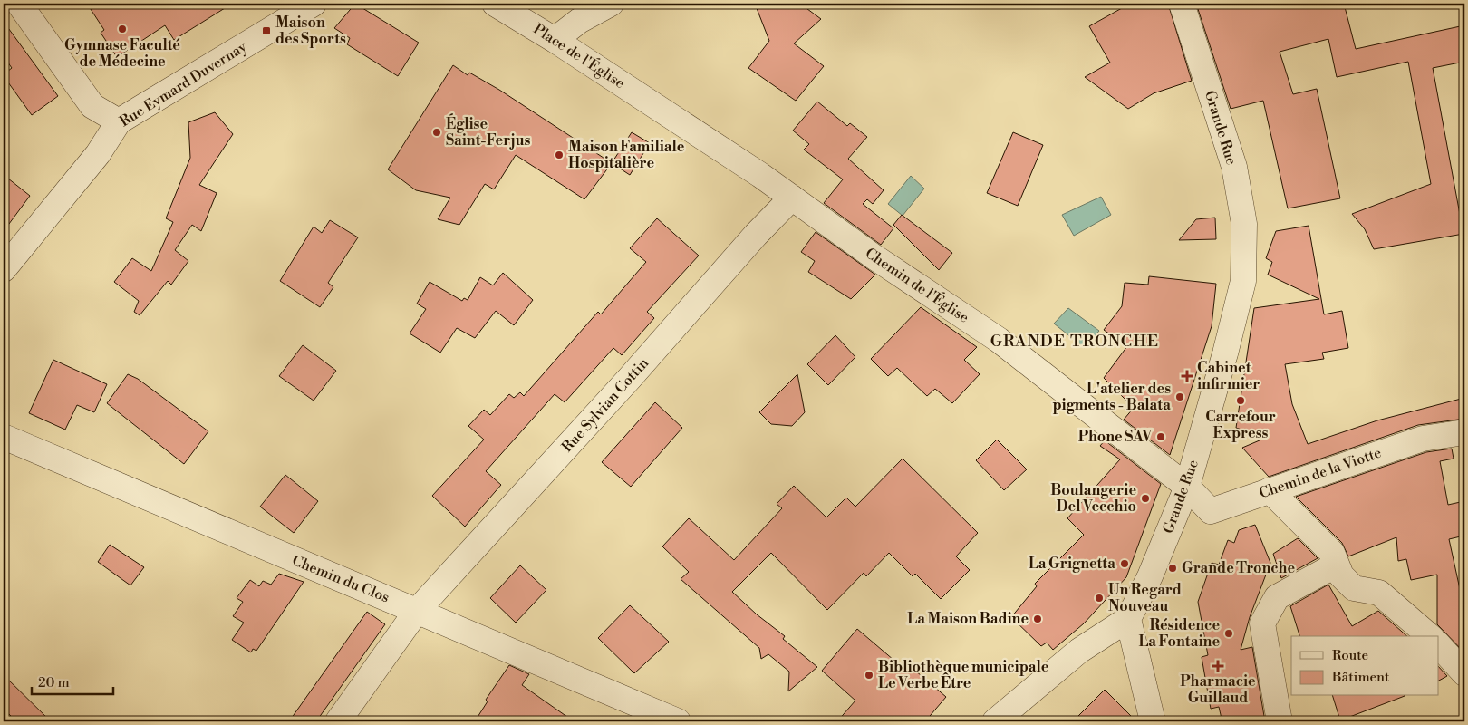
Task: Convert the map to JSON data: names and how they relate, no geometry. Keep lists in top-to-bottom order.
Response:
{
  "streets": {
    "street": [
      "Place de l'Église",
      "Rue Eymard Duvernay",
      "Grande Rue",
      "Chemin de l'Église",
      "Rue Sylvian Cottin",
      "Chemin de la Viotte",
      "Chemin du Clos"
    ]
  },
  "crossings": [
    ["Place de l'Église", "Chemin de l'Église"],
    ["Grande Rue", "Chemin de l'Église"],
    ["Grande Rue", "Chemin de la Viotte"],
    ["Chemin de l'Église", "Rue Sylvian Cottin"],
    ["Chemin de l'Église", "Chemin de la Viotte"],
    ["Rue Sylvian Cottin", "Chemin du Clos"]
  ],
  "districts": ["GRANDE TRONCHE"],
  "places": {
    "other": [
      "Gymnase Faculté de Médecine",
      "Église Saint-Ferjus",
      "Maison Familiale Hospitalière",
      "L'atelier des pigments - Balata",
      "Carrefour Express",
      "Phone SAV",
      "Boulangerie Del Vecchio",
      "La Grignetta",
      "Grande Tronche",
      "Un Regard Nouveau",
      "La Maison Badine",
      "Résidence La Fontaine",
      "Bibliothèque municipale Le Verbe Être"
    ],
    "transit": ["Maison des Sports"],
    "health": ["Cabinet infirmier", "Pharmacie Guillaud"]
  },
  "legend": ["Route", "Bâtiment"],
  "scale_bar": "20 m"
}
